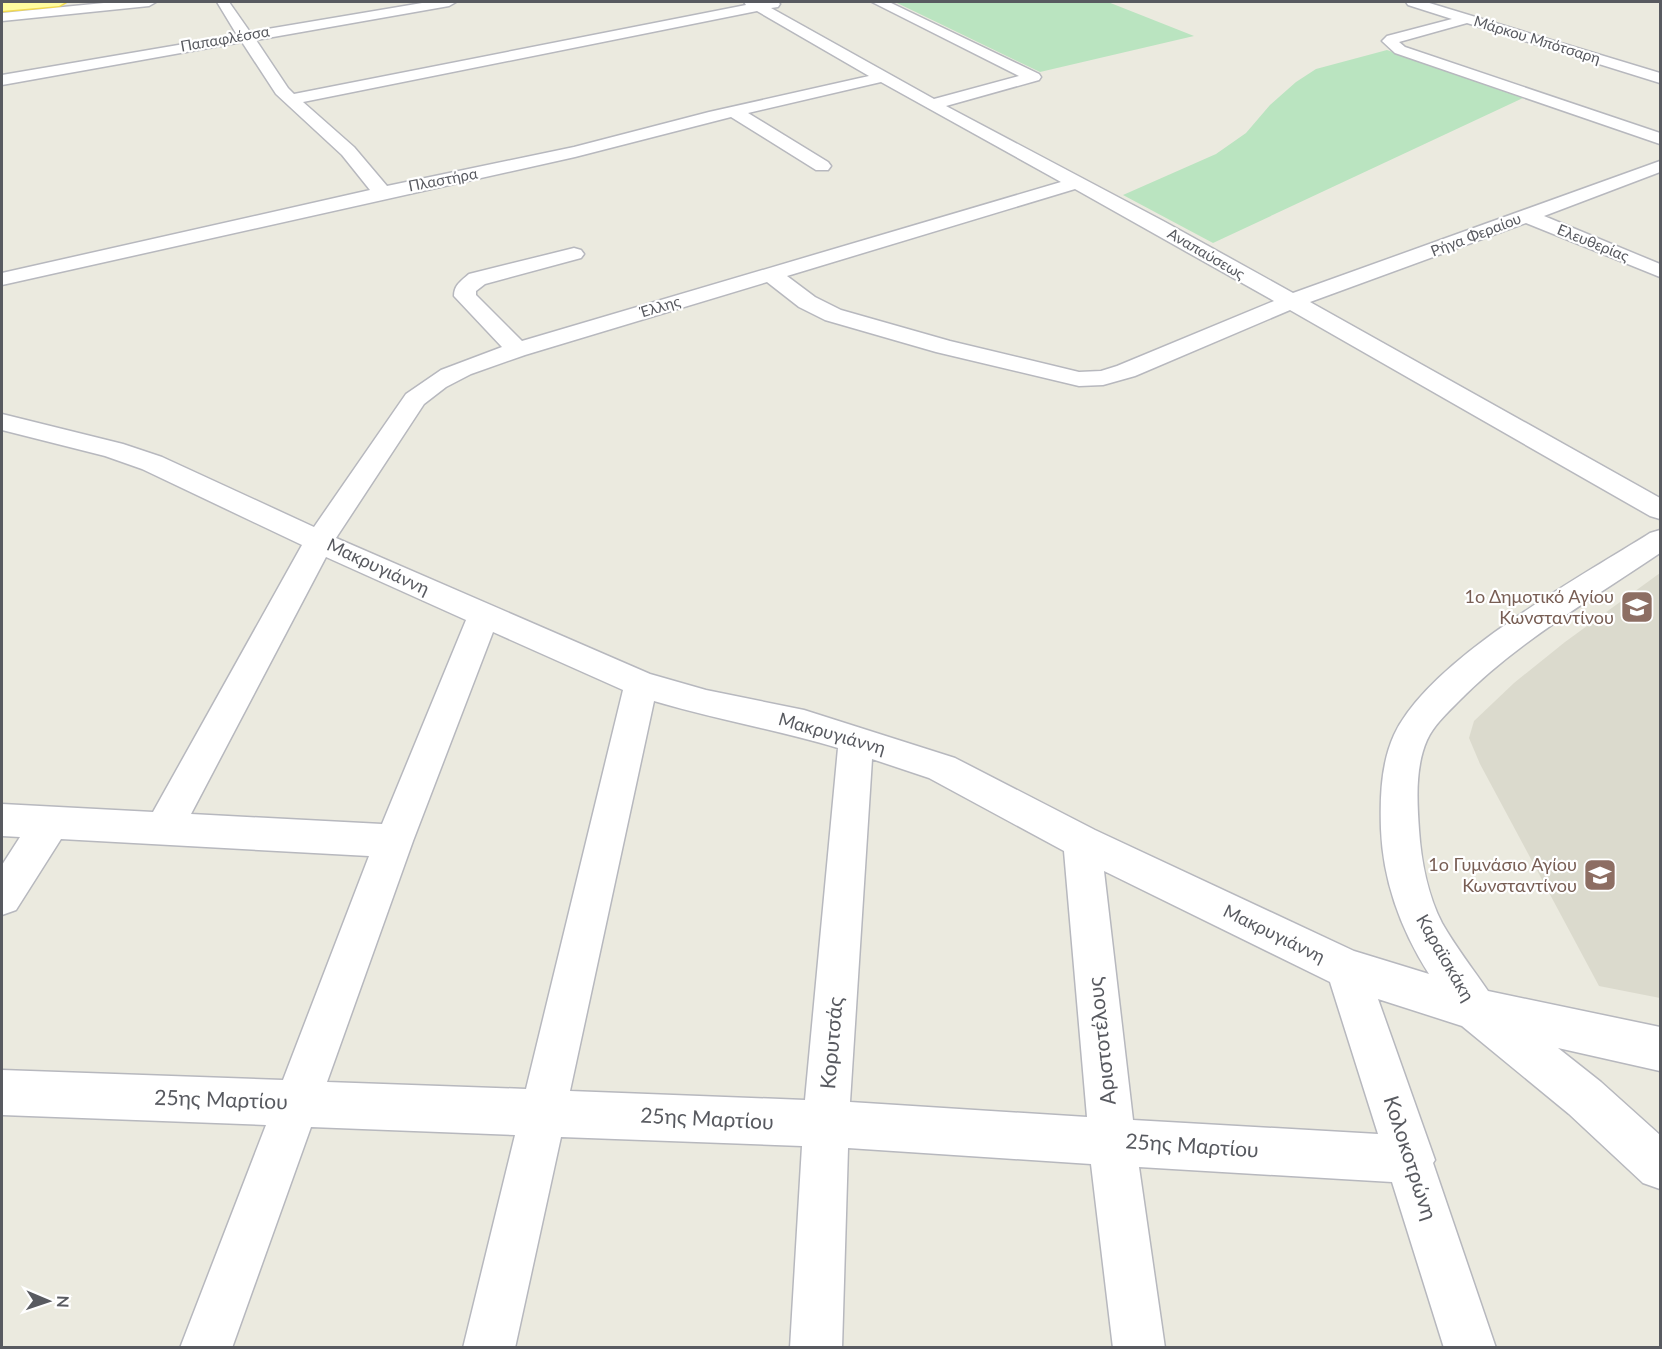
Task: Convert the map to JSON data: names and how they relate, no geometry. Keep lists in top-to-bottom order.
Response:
{
  "streets": {
    "street": [
      "Παπαφλέσσα",
      "Μάρκου Μπότσαρη",
      "Πλαστήρα",
      "Ρήγα Φεραίου",
      "Ελευθερίας",
      "Αναπαύσεως",
      "Έλλης",
      "Μακρυγιάννη",
      "Καραϊσκάκη",
      "Αριστοτέλους",
      "Κορυτσάς",
      "25ης Μαρτίου",
      "Κολοκοτρώνη"
    ]
  },
  "crossings": [
    ["Πλαστήρα", "Αναπαύσεως"],
    ["Ρήγα Φεραίου", "Ελευθερίας"],
    ["Ρήγα Φεραίου", "Αναπαύσεως"],
    ["Ρήγα Φεραίου", "Έλλης"],
    ["Αναπαύσεως", "Έλλης"],
    ["Έλλης", "Μακρυγιάννη"],
    ["Μακρυγιάννη", "Καραϊσκάκη"],
    ["Μακρυγιάννη", "Αριστοτέλους"],
    ["Μακρυγιάννη", "Κορυτσάς"],
    ["Μακρυγιάννη", "Κολοκοτρώνη"],
    ["Αριστοτέλους", "25ης Μαρτίου"],
    ["Κορυτσάς", "25ης Μαρτίου"],
    ["25ης Μαρτίου", "Κολοκοτρώνη"]
  ],
  "places": {
    "school or university": ["1ο Δημοτικό Αγίου Κωνσταντίνου", "1ο Γυμνάσιο Αγίου Κωνσταντίνου"]
  },
  "north": "right"
}
